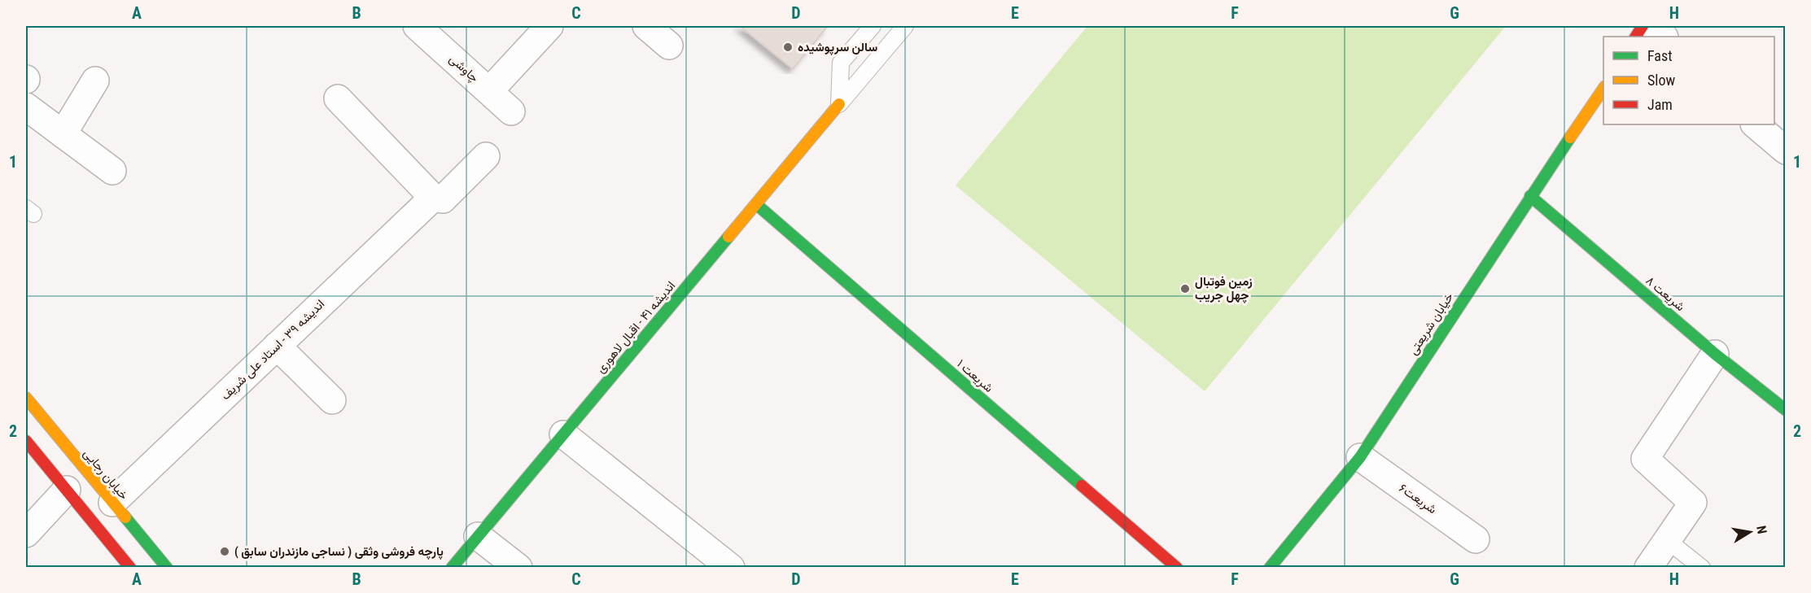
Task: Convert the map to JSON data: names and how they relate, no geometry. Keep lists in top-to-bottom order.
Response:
{
  "streets": {
    "street": [
      "چاوشی",
      "شریعت ۸",
      "خیابان شریعتی",
      "اندیشه ۴۱ - اقبال لاهوری",
      "اندیشه ۳۹ - استاد علی شریف",
      "شریعت ۱",
      "خیابان رجایی",
      "شریعت۶"
    ]
  },
  "crossings": [
    ["شریعت ۸", "خیابان شریعتی"],
    ["خیابان شریعتی", "شریعت۶"],
    ["اندیشه ۴۱ - اقبال لاهوری", "شریعت ۱"],
    ["اندیشه ۳۹ - استاد علی شریف", "خیابان رجایی"]
  ],
  "places": ["سالن سرپوشیده", "زمین فوتبال چهل جریب", "پارچه فروشی وثقی ( نساجی مازندران سابق )"],
  "legend": ["Fast", "Slow", "Jam"],
  "north": "right",
  "grid": {
    "columns": [
      "A",
      "B",
      "C",
      "D",
      "E",
      "F",
      "G",
      "H"
    ],
    "rows": ["1", "2"]
  }
}
